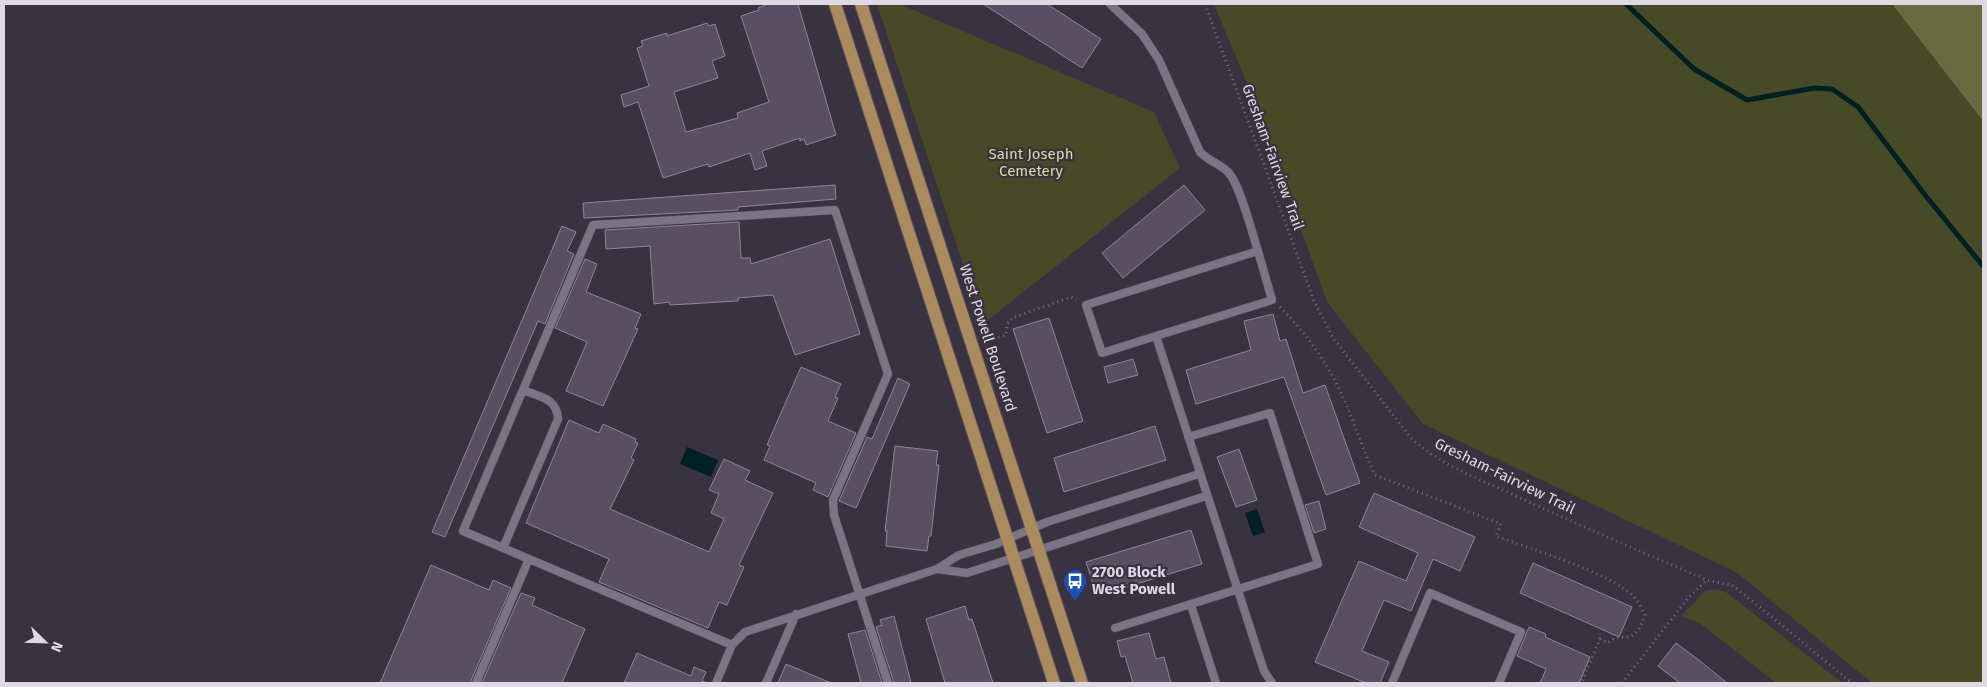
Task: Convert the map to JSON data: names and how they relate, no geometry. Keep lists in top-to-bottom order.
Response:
{
  "streets": {
    "main road": ["West Powell Boulevard"],
    "path": ["Gresham-Fairview Trail"]
  },
  "parks": ["Saint Joseph Cemetery"],
  "places": {
    "bus stop": ["2700 Block West Powell"]
  },
  "north": "bottom right"
}
